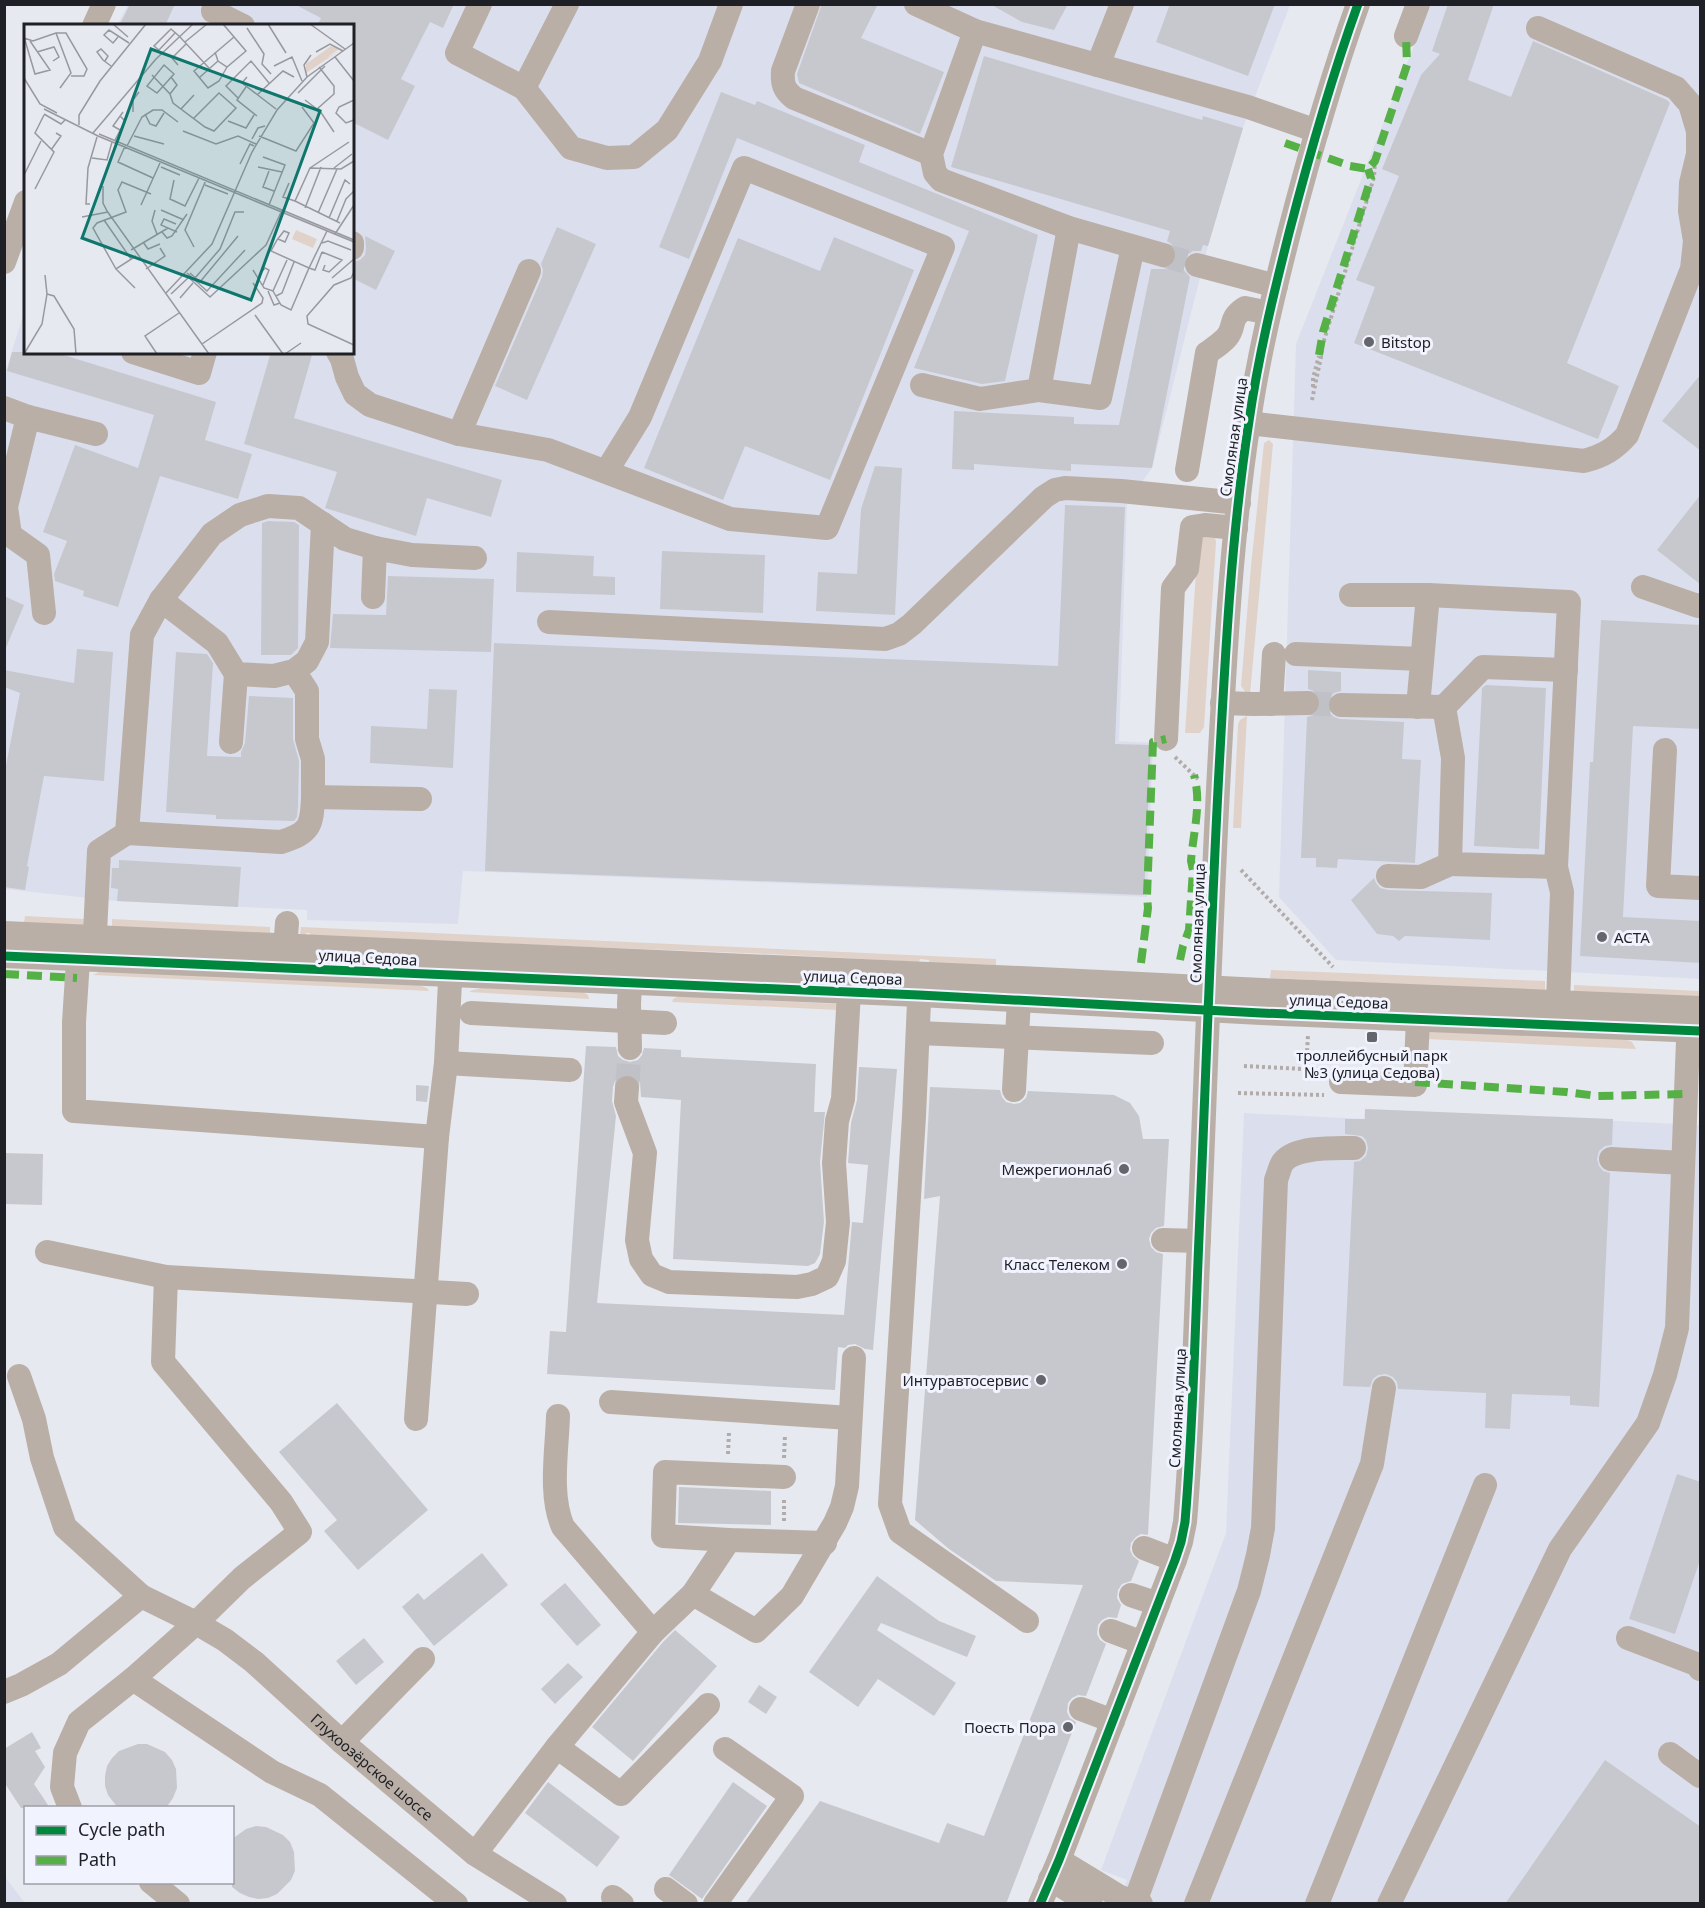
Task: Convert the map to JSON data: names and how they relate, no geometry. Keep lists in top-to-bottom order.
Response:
{
  "streets": {
    "street": ["Смоляная улица", "улица Седова", "Глухоозёрское шоссе"]
  },
  "crossings": [
    ["Смоляная улица", "улица Седова"]
  ],
  "places": {
    "other": [
      "Bitstop",
      "АСТА",
      "Межрегионлаб",
      "Класс Телеком",
      "Интуравтосервис",
      "Поесть Пора"
    ],
    "transit": ["троллейбусный парк №3 (улица Седова)"]
  },
  "legend": ["Cycle path", "Path"]
}
